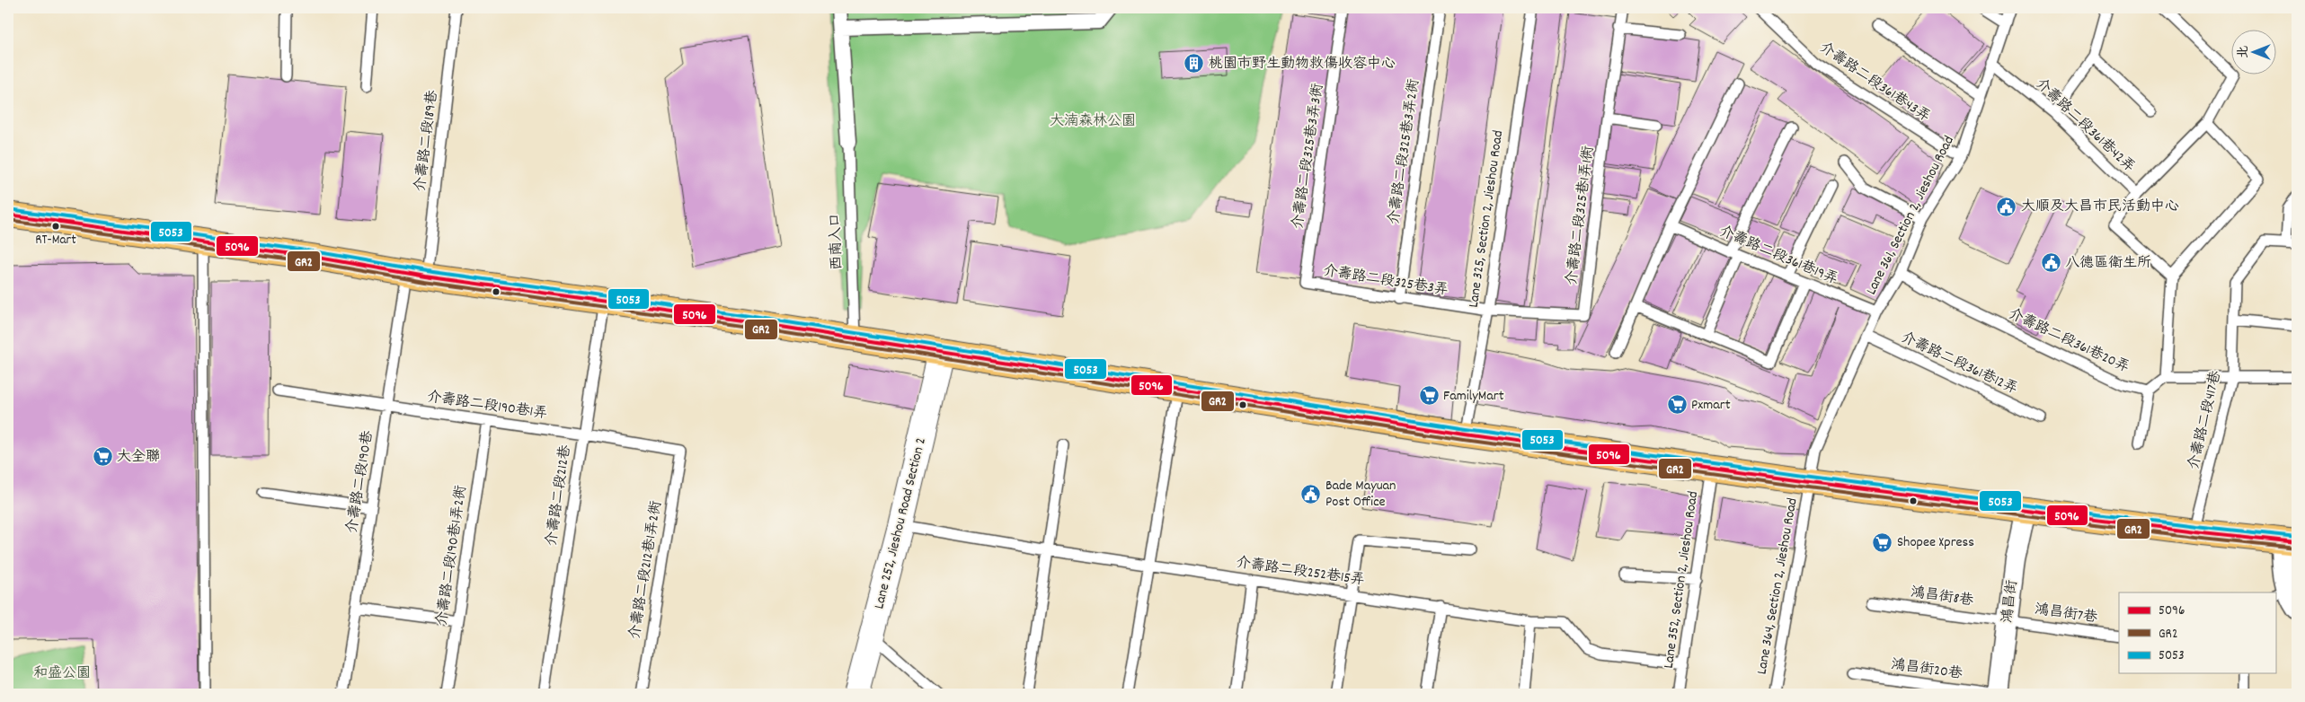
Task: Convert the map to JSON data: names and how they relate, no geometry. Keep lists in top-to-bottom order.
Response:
{
  "streets": {
    "street": ["Lane 252, Jieshou Road Section 2", "鴻昌街"],
    "lane": [
      "介壽路二段361巷43弄",
      "介壽路二段361巷42弄",
      "介壽路二段189巷",
      "介壽路二段325巷3弄2衖",
      "介壽路二段325巷3弄3衖",
      "介壽路二段325巷1弄1衖",
      "Lane 361, Section 2, Jieshou Road",
      "Lane 325, Section 2, Jieshou Road",
      "西南入口",
      "介壽路二段361巷19弄",
      "介壽路二段325巷3弄",
      "介壽路二段361巷20弄",
      "介壽路二段361巷12弄",
      "介壽路二段190巷1弄",
      "介壽路二段417巷",
      "介壽路二段190巷",
      "介壽路二段212巷",
      "介壽路二段190巷1弄2衖",
      "介壽路二段212巷1弄2衖",
      "介壽路二段252巷15弄",
      "Lane 352, Section 2, Jieshou Road",
      "Lane 364, Section 2, Jieshou Road",
      "鴻昌街8巷",
      "鴻昌街7巷",
      "鴻昌街20巷"
    ]
  },
  "crossings": [
    ["介壽路二段361巷43弄", "Lane 361, Section 2, Jieshou Road"],
    ["介壽路二段361巷42弄", "Lane 361, Section 2, Jieshou Road"],
    ["介壽路二段189巷", "介壽路二段190巷"],
    ["介壽路二段325巷3弄2衖", "介壽路二段325巷3弄"],
    ["介壽路二段325巷3弄3衖", "介壽路二段325巷3弄"],
    ["介壽路二段325巷1弄1衖", "介壽路二段325巷3弄"],
    ["Lane 361, Section 2, Jieshou Road", "介壽路二段361巷19弄"],
    ["Lane 361, Section 2, Jieshou Road", "介壽路二段361巷20弄"],
    ["Lane 361, Section 2, Jieshou Road", "介壽路二段361巷12弄"],
    ["Lane 361, Section 2, Jieshou Road", "Lane 364, Section 2, Jieshou Road"],
    ["Lane 325, Section 2, Jieshou Road", "介壽路二段325巷3弄"],
    ["介壽路二段190巷1弄", "介壽路二段190巷"],
    ["介壽路二段190巷1弄", "介壽路二段212巷"],
    ["介壽路二段190巷1弄", "介壽路二段190巷1弄2衖"],
    ["介壽路二段190巷1弄", "介壽路二段212巷1弄2衖"],
    ["Lane 252, Jieshou Road Section 2", "介壽路二段252巷15弄"],
    ["介壽路二段252巷15弄", "Lane 352, Section 2, Jieshou Road"],
    ["鴻昌街8巷", "鴻昌街"],
    ["鴻昌街8巷", "鴻昌街7巷"],
    ["鴻昌街", "鴻昌街7巷"],
    ["鴻昌街", "鴻昌街20巷"]
  ],
  "parks": ["大湳森林公園", "和盛公園"],
  "places": {
    "building": ["桃園市野生動物救傷收容中心"],
    "public building": ["大順及大昌市民活動中心", "八德區衛生所", "Bade Mayuan Post Office"],
    "other": ["RT-Mart"],
    "supermarket": [
      "FamilyMart",
      "Pxmart",
      "大全聯",
      "Shopee Xpress"
    ]
  },
  "lines": ["transit line 5053", "transit line 5096", "transit line GR2"],
  "legend": ["5096", "GR2", "5053"],
  "north": "left"
}
